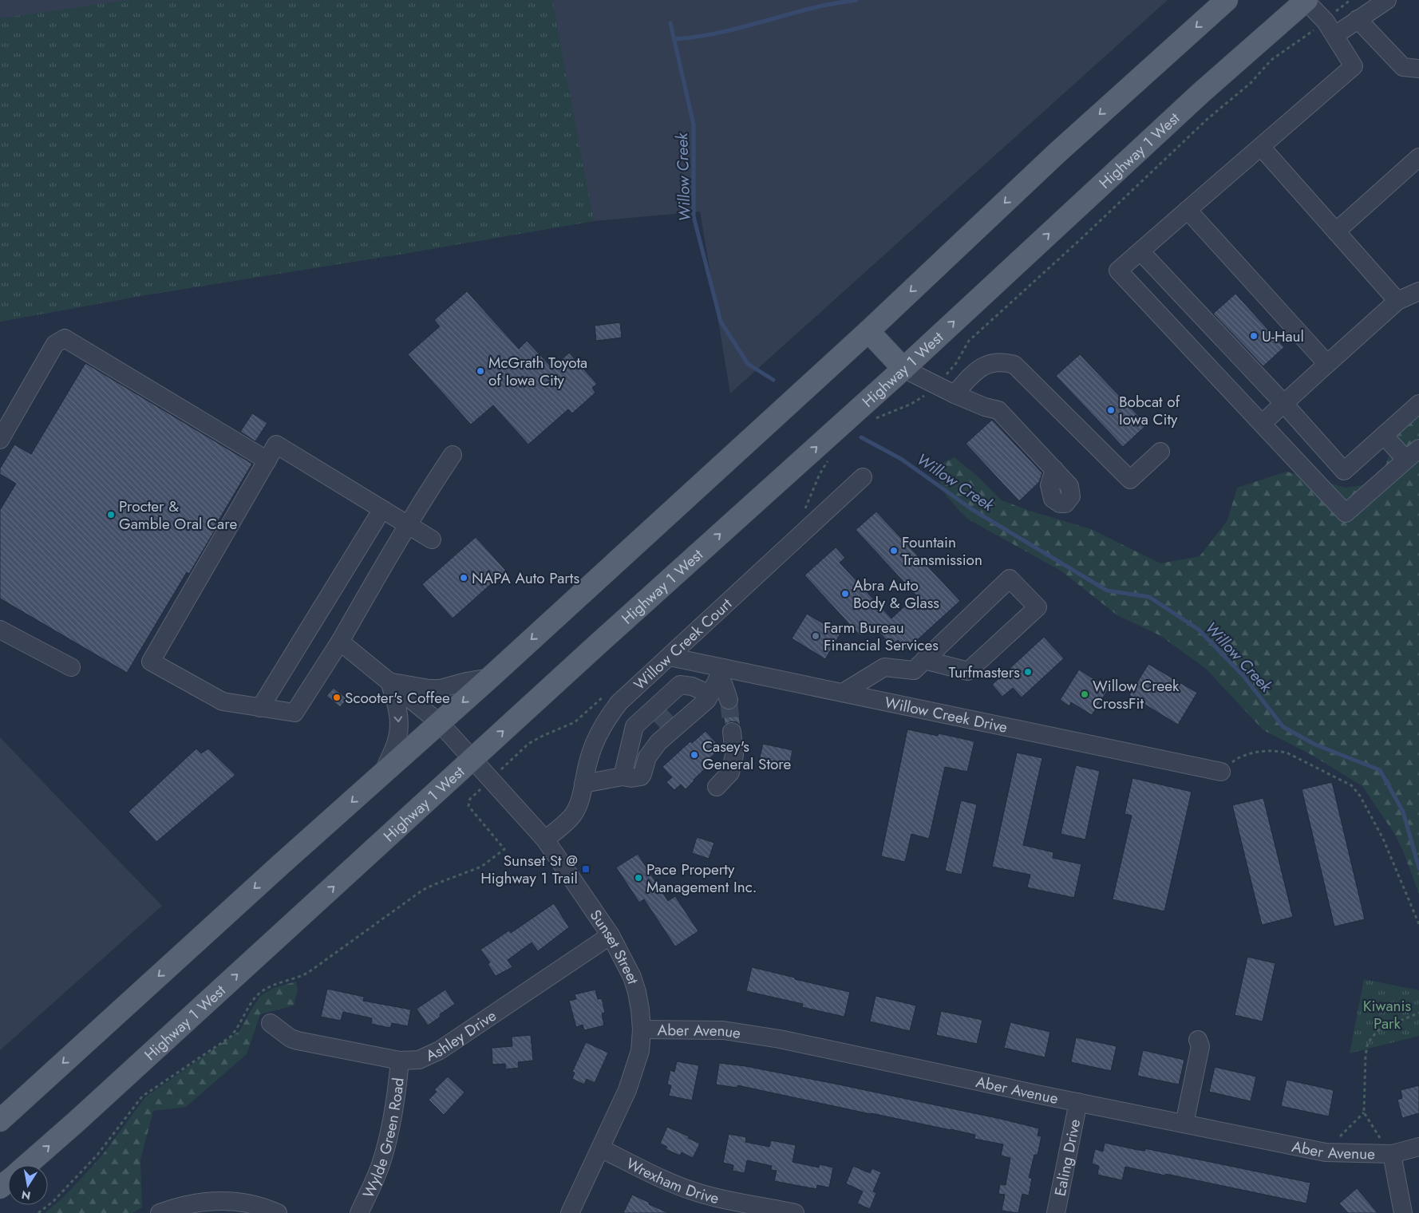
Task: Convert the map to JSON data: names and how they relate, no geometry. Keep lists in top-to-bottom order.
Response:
{
  "streets": {
    "main road": ["Highway 1 West"],
    "street": [
      "Willow Creek Court",
      "Willow Creek Drive",
      "Sunset Street",
      "Aber Avenue",
      "Ashley Drive",
      "Wylde Green Road",
      "Ealing Drive",
      "Wrexham Drive"
    ]
  },
  "crossings": [
    ["Highway 1 West", "Sunset Street"],
    ["Willow Creek Court", "Willow Creek Drive"],
    ["Willow Creek Court", "Sunset Street"],
    ["Sunset Street", "Aber Avenue"],
    ["Sunset Street", "Ashley Drive"],
    ["Sunset Street", "Wrexham Drive"],
    ["Aber Avenue", "Ealing Drive"],
    ["Ashley Drive", "Wylde Green Road"]
  ],
  "water": ["Willow Creek"],
  "parks": ["Kiwanis Park"],
  "places": {
    "other": [
      "U-Haul",
      "McGrath Toyota of Iowa City",
      "Bobcat of Iowa City",
      "Procter & Gamble Oral Care",
      "Fountain Transmission",
      "NAPA Auto Parts",
      "Abra Auto Body & Glass",
      "Farm Bureau Financial Services",
      "Turfmasters",
      "Willow Creek CrossFit",
      "Scooter's Coffee",
      "Casey's General Store",
      "Pace Property Management Inc."
    ],
    "transit": ["Sunset St @ Highway 1 Trail"]
  },
  "north": "bottom"
}
